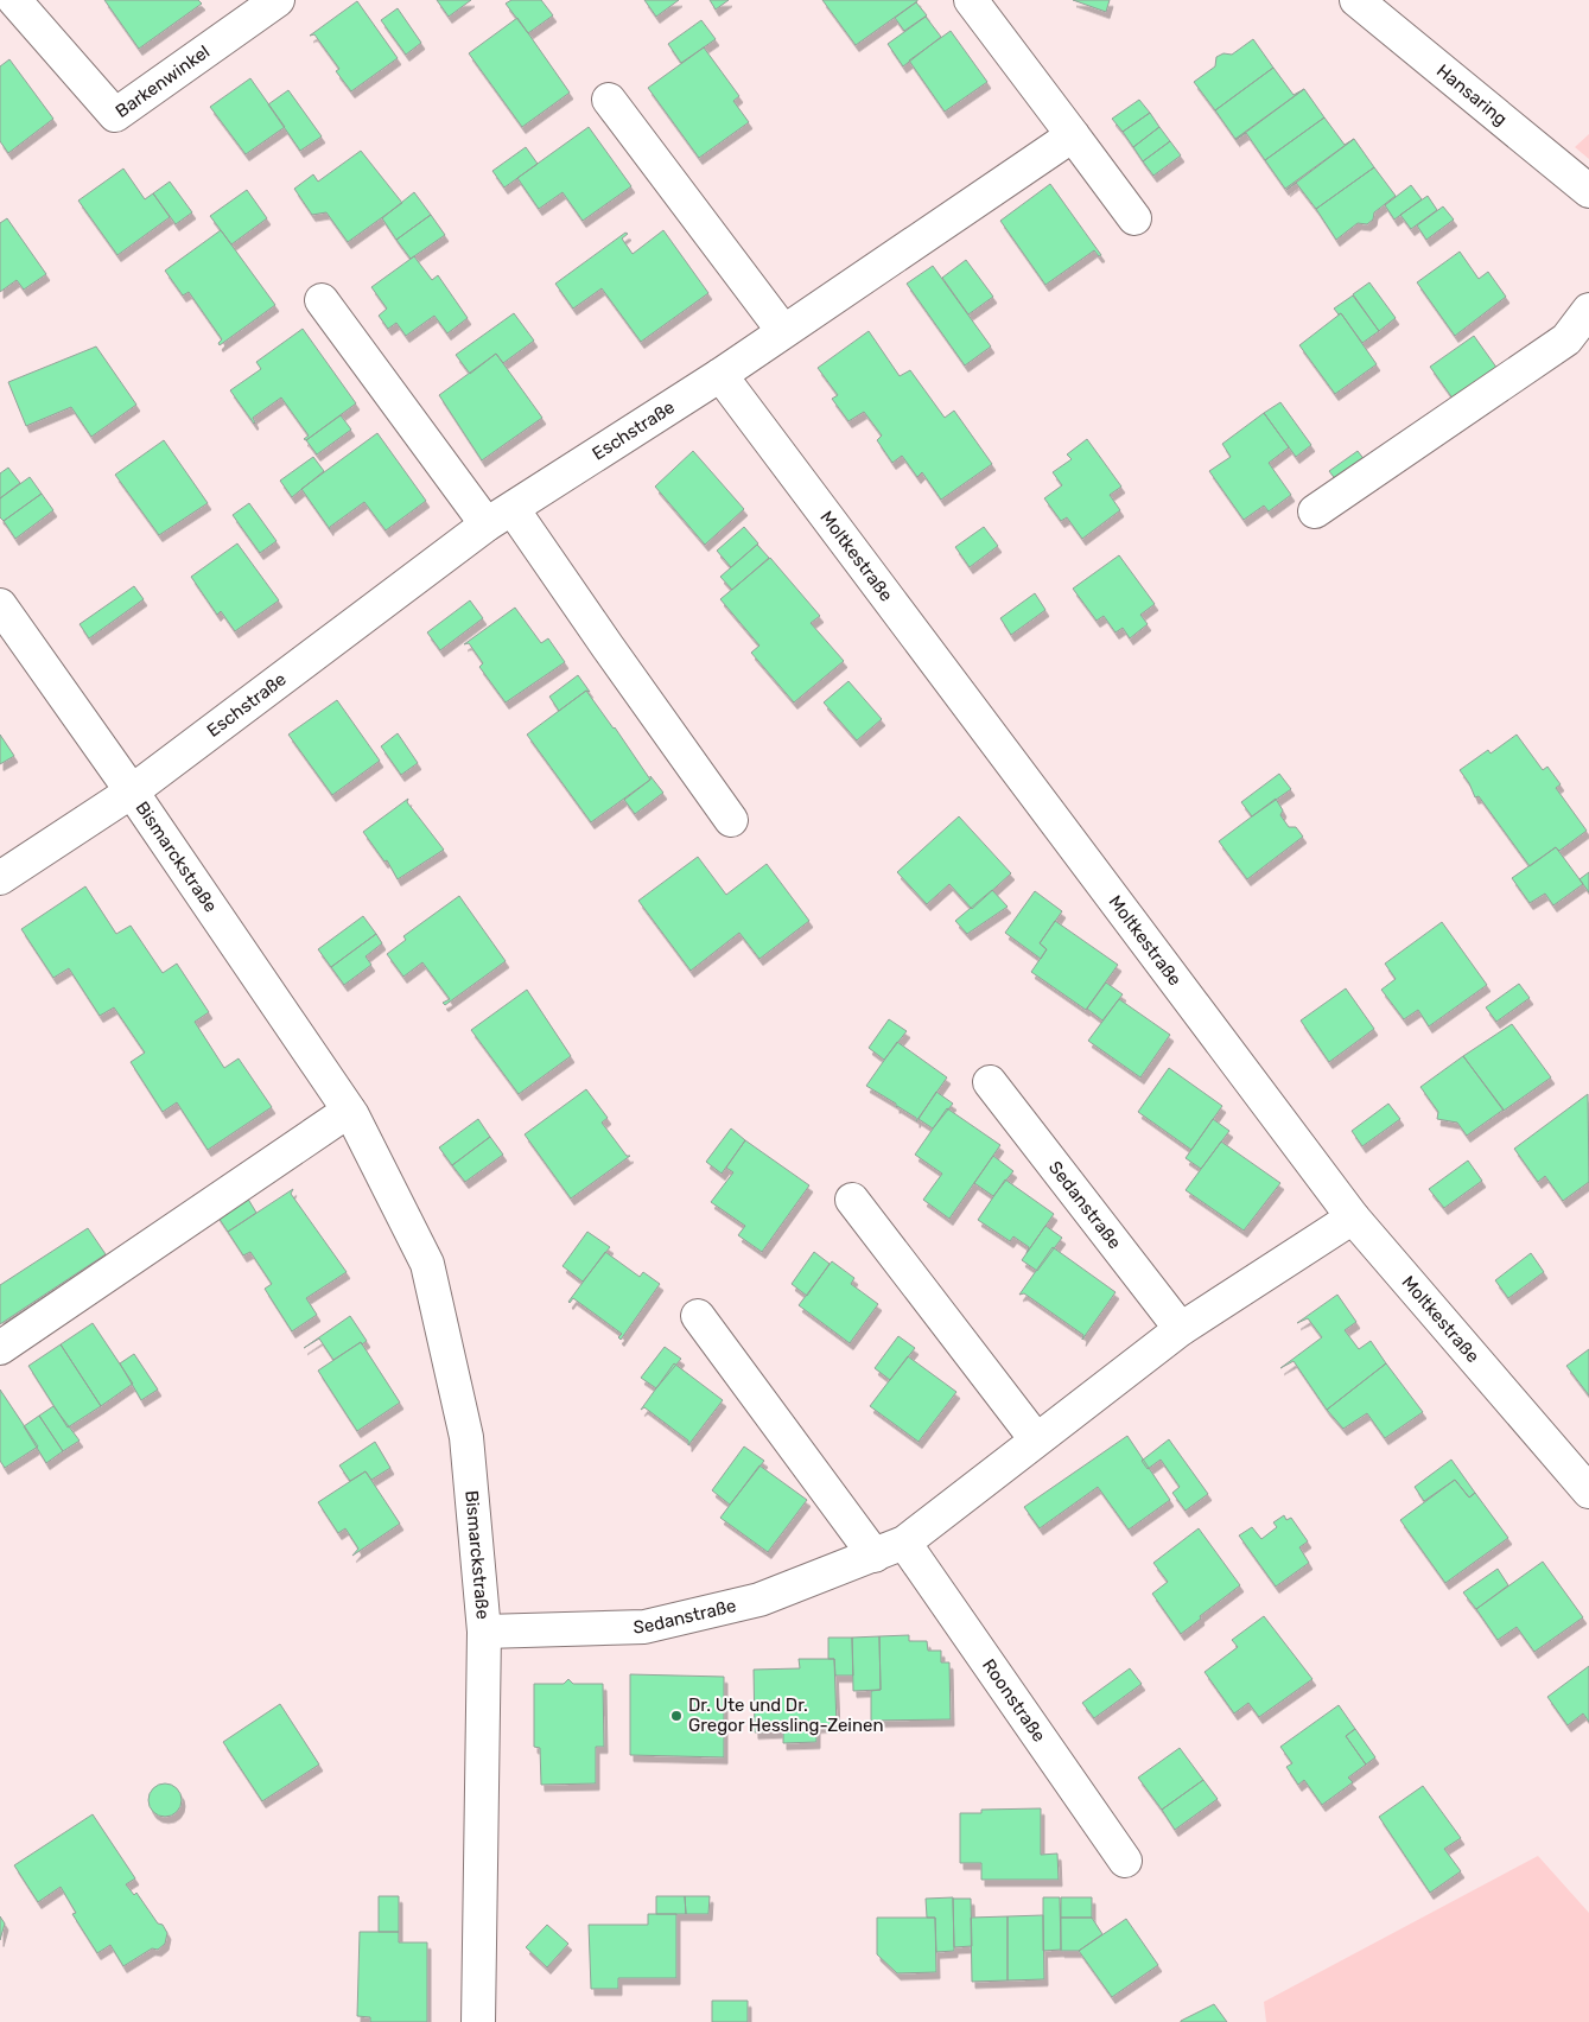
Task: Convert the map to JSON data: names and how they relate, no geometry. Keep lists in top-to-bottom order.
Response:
{
  "streets": {
    "street": [
      "Barkenwinkel",
      "Hansaring",
      "Eschstraße",
      "Moltkestraße",
      "Bismarckstraße",
      "Sedanstraße",
      "Roonstraße"
    ]
  },
  "crossings": [
    ["Eschstraße", "Moltkestraße"],
    ["Eschstraße", "Bismarckstraße"],
    ["Moltkestraße", "Sedanstraße"],
    ["Bismarckstraße", "Sedanstraße"],
    ["Sedanstraße", "Roonstraße"]
  ],
  "places": ["Dr. Ute und Dr. Gregor Hessling-Zeinen"]
}
